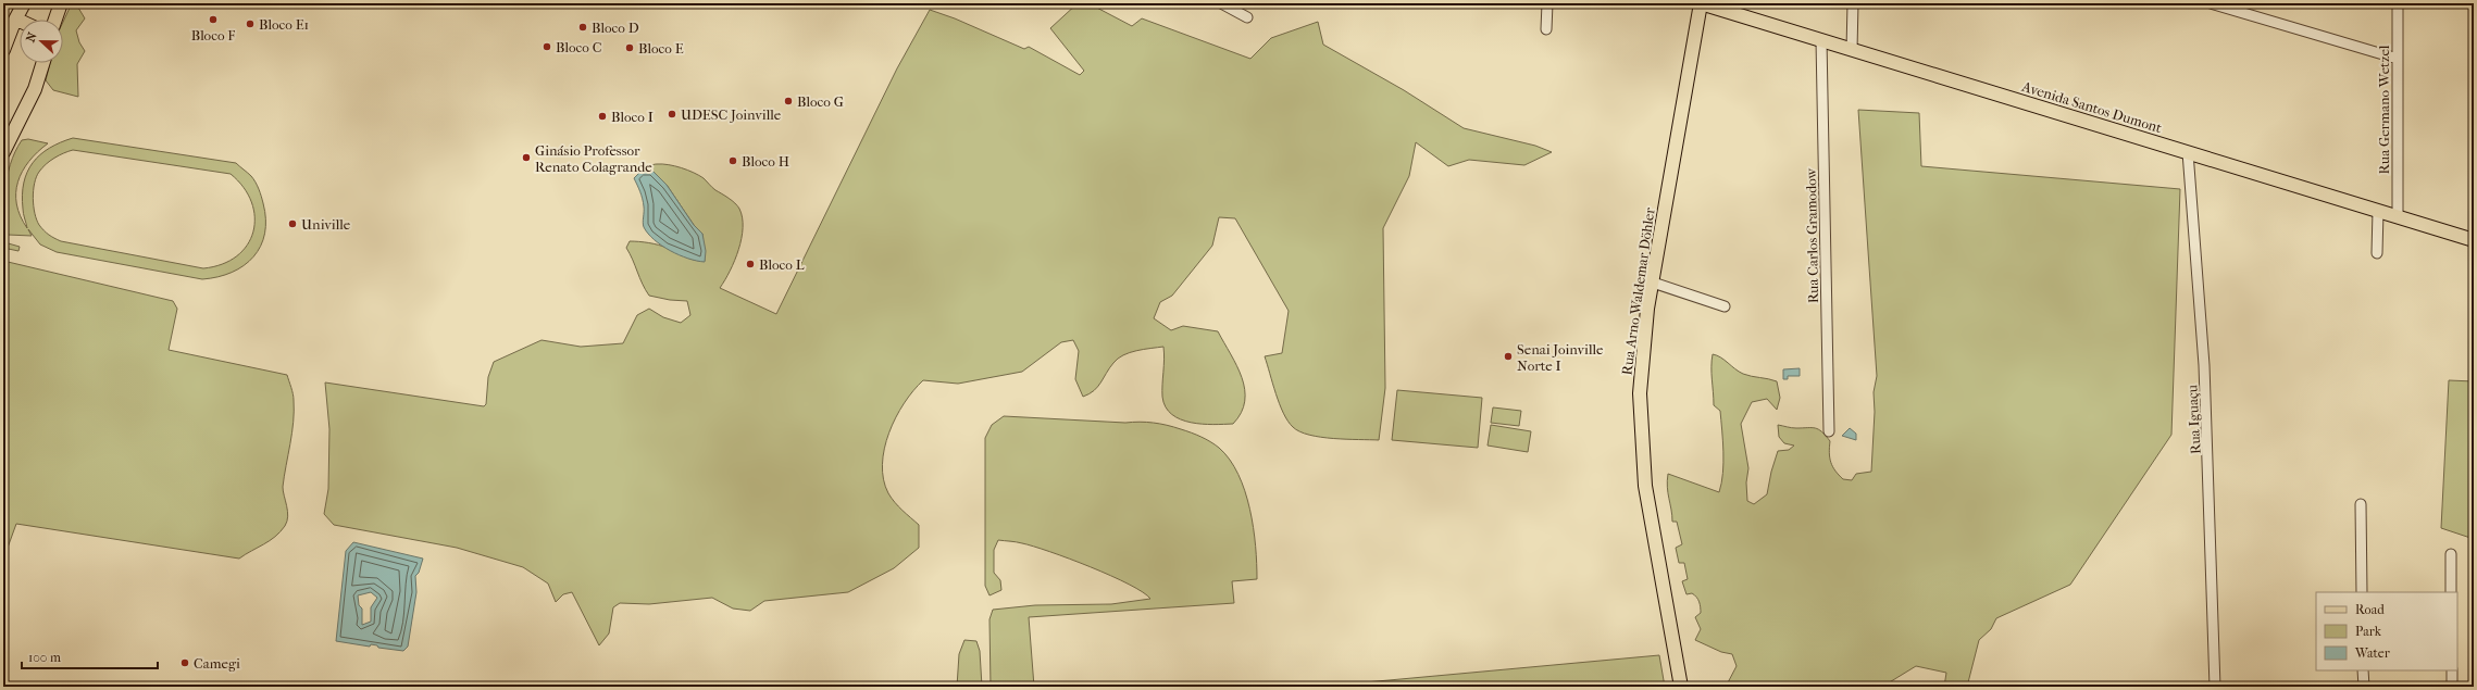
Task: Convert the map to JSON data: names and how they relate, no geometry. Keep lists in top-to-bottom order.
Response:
{
  "streets": {
    "main road": ["Avenida Santos Dumont", "Rua Arno Waldemar Döhler"],
    "street": ["Rua Germano Wetzel", "Rua Carlos Gramodow", "Rua Iguaçu"]
  },
  "crossings": [
    ["Avenida Santos Dumont", "Rua Germano Wetzel"],
    ["Avenida Santos Dumont", "Rua Carlos Gramodow"],
    ["Avenida Santos Dumont", "Rua Arno Waldemar Döhler"],
    ["Avenida Santos Dumont", "Rua Iguaçu"]
  ],
  "places": [
    "Bloco F",
    "Bloco E1",
    "Bloco D",
    "Bloco C",
    "Bloco E",
    "Bloco G",
    "UDESC Joinville",
    "Bloco I",
    "Ginásio Professor Renato Colagrande",
    "Bloco H",
    "Univille",
    "Bloco L",
    "Senai Joinville Norte I",
    "Camegi"
  ],
  "legend": ["Road", "Park", "Water"],
  "scale_bar": "100 m",
  "north": "left"
}
